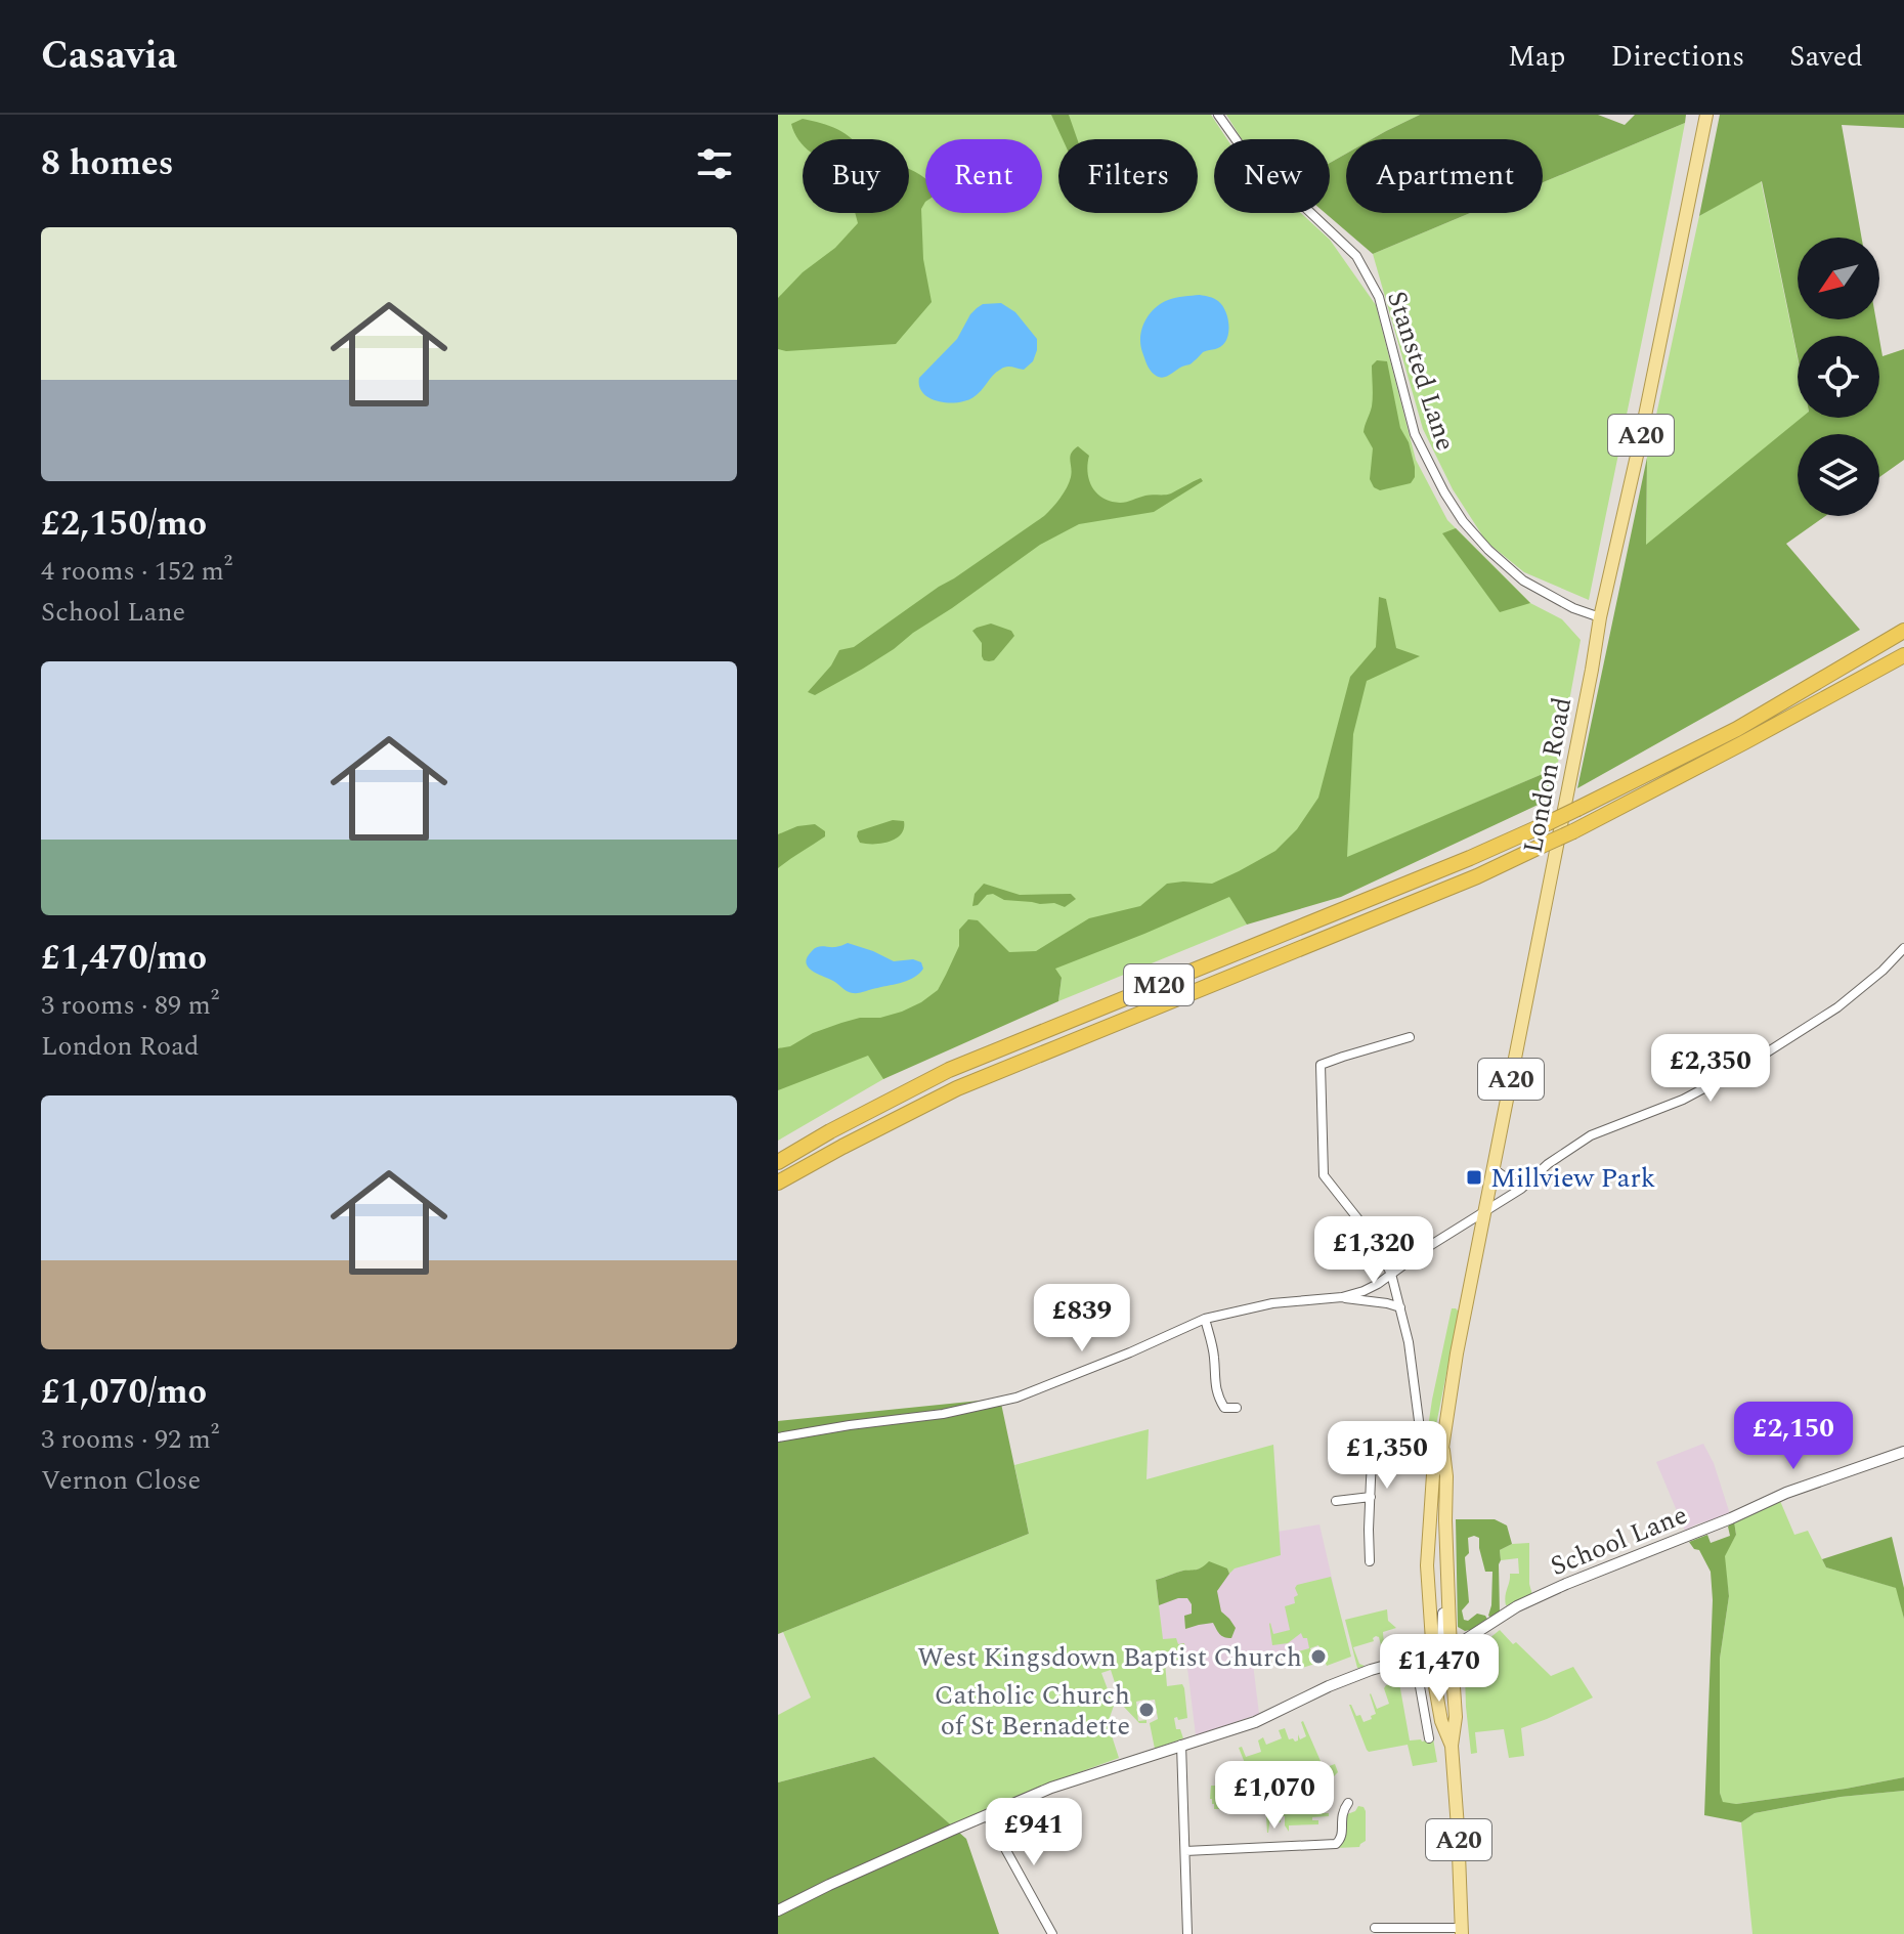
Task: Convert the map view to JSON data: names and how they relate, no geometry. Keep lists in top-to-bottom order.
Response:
{
  "streets": {
    "highway": ["M20"],
    "main road": ["A20", "London Road"],
    "street": ["Stansted Lane", "School Lane"]
  },
  "crossings": [
    ["Stansted Lane", "London Road"],
    ["London Road", "School Lane"]
  ],
  "places": {
    "transit": ["Millview Park"],
    "other": ["West Kingsdown Baptist Church", "Catholic Church of St Bernadette"]
  },
  "north": "bottom left",
  "page": {
    "header": "Casavia",
    "nav": ["Map", "Directions", "Saved"],
    "heading": "8 homes",
    "chip": [
      "Buy",
      "Rent",
      "Filters",
      "New",
      "Apartment"
    ],
    "list": [
      {
        "name": "£2,150/mo",
        "note": "4 rooms · 152 m² · School Lane"
      },
      {
        "name": "£1,470/mo",
        "note": "3 rooms · 89 m² · London Road"
      },
      {
        "name": "£1,070/mo",
        "note": "3 rooms · 92 m² · Vernon Close"
      }
    ],
    "price": [
      "£2,350",
      "£1,320",
      "£839",
      "£2,150",
      "£1,350",
      "£1,470",
      "£1,070",
      "£941"
    ]
  }
}
